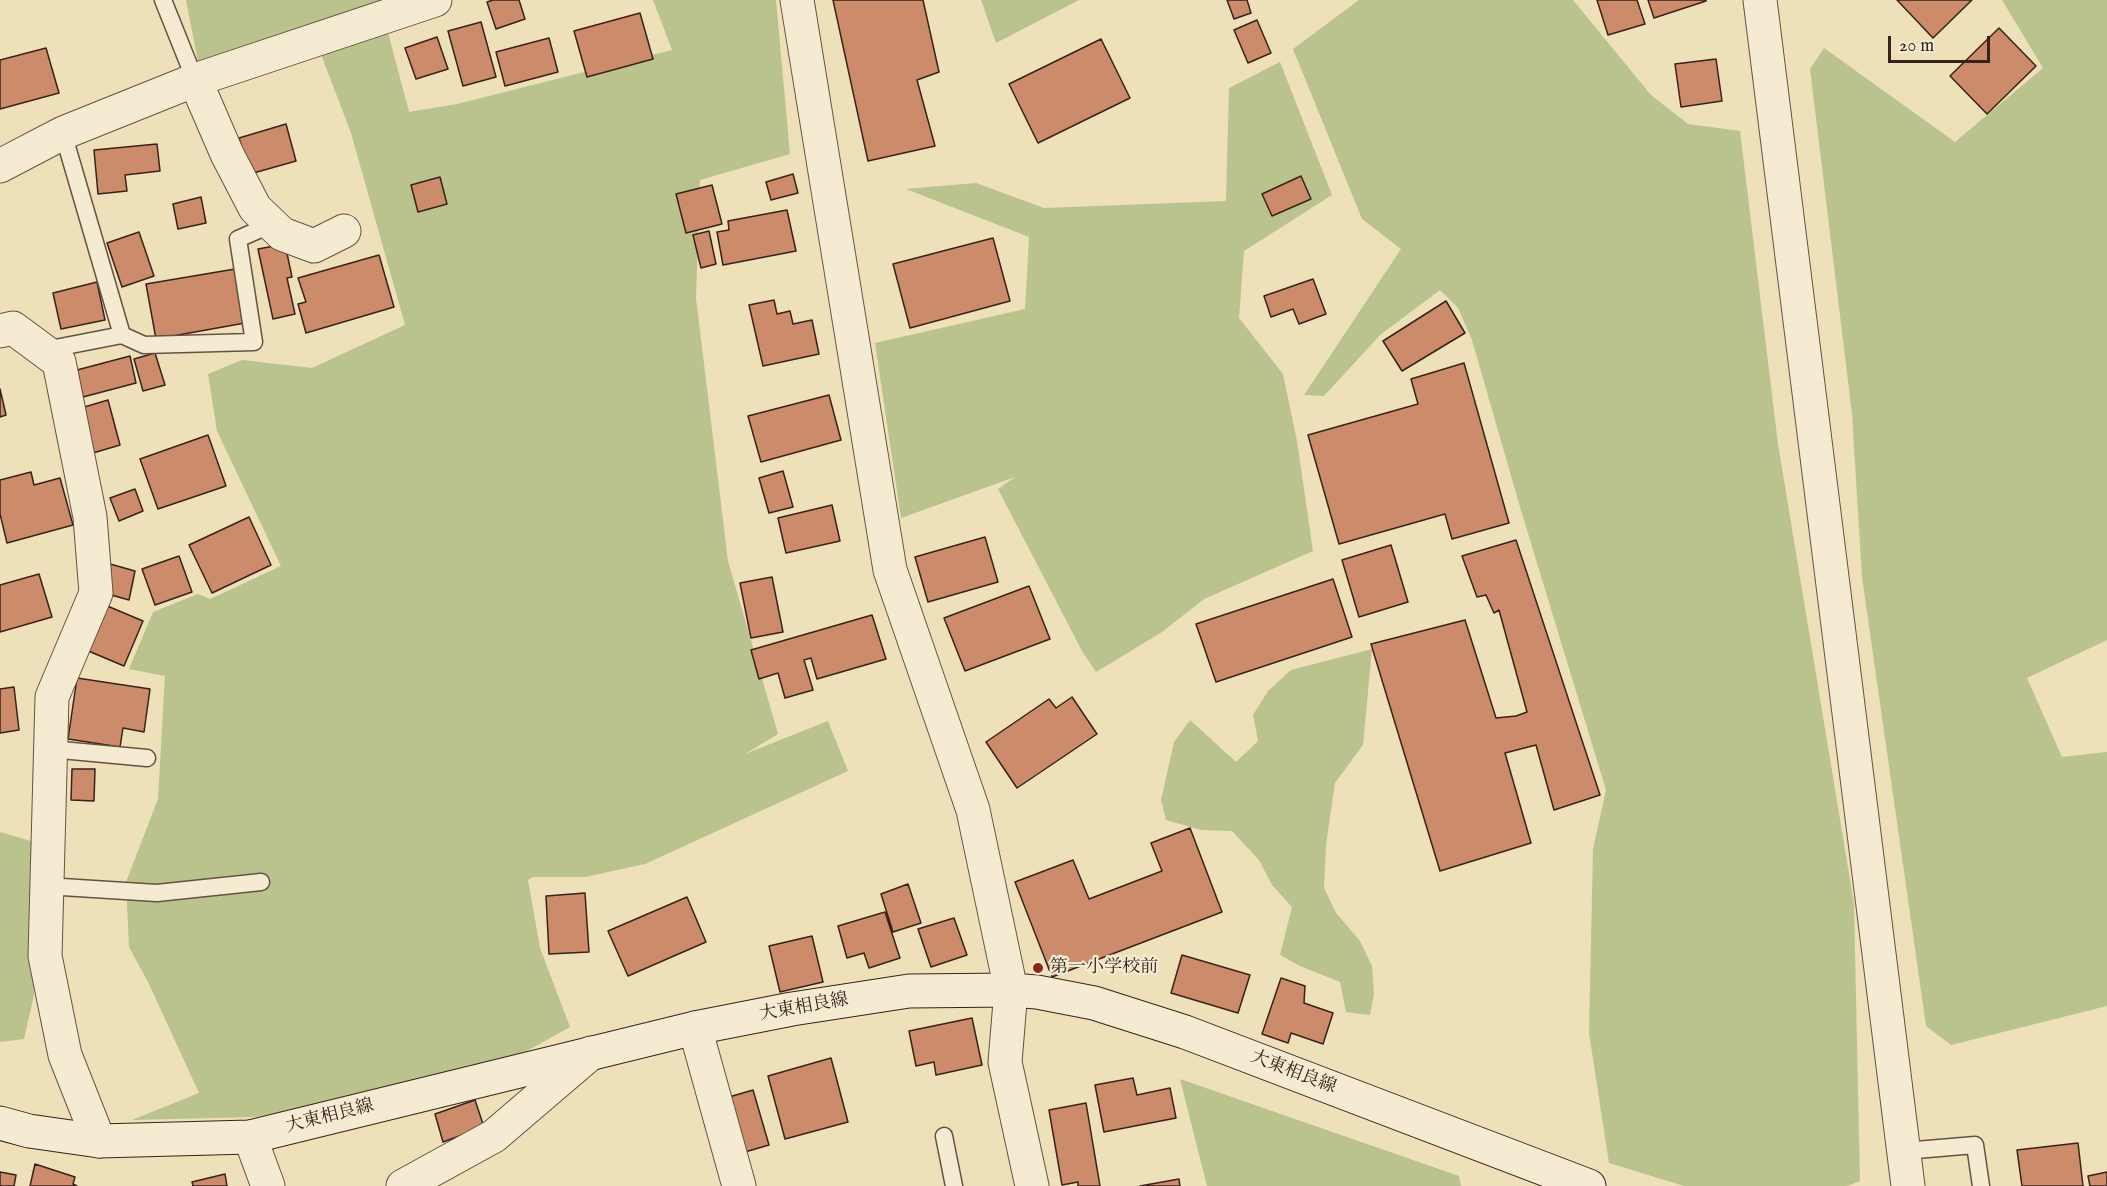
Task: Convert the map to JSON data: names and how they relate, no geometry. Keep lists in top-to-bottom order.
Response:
{
  "streets": {
    "street": ["大東相良線"]
  },
  "places": ["第一小学校前"],
  "scale_bar": "20 m"
}
